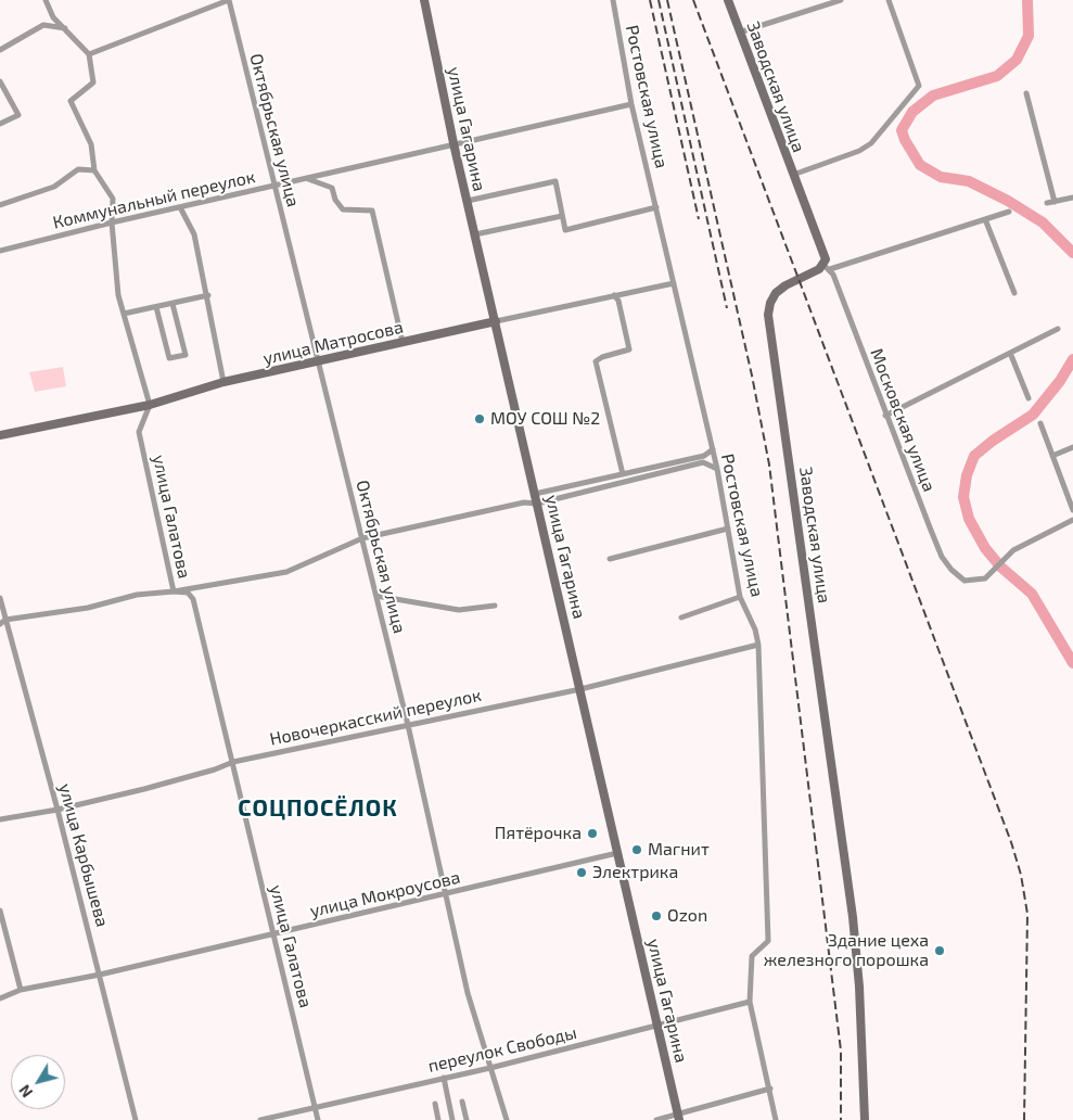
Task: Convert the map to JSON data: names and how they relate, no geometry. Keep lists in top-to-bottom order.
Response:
{
  "streets": {
    "main road": ["Заводская улица", "улица Гагарина", "улица Матросова"],
    "street": [
      "Ростовская улица",
      "Октябрьская улица",
      "Коммунальный переулок",
      "Московская улица",
      "улица Галатова",
      "Новочеркасский переулок",
      "улица Карбышева",
      "улица Мокроусова",
      "переулок Свободы"
    ]
  },
  "crossings": [
    ["Заводская улица", "Московская улица"],
    ["Ростовская улица", "Коммунальный переулок"],
    ["Ростовская улица", "улица Матросова"],
    ["Ростовская улица", "Новочеркасский переулок"],
    ["Ростовская улица", "переулок Свободы"],
    ["улица Гагарина", "Коммунальный переулок"],
    ["улица Гагарина", "улица Матросова"],
    ["улица Гагарина", "Новочеркасский переулок"],
    ["улица Гагарина", "улица Мокроусова"],
    ["улица Гагарина", "переулок Свободы"],
    ["Октябрьская улица", "Коммунальный переулок"],
    ["Октябрьская улица", "улица Матросова"],
    ["Октябрьская улица", "Новочеркасский переулок"],
    ["Октябрьская улица", "улица Мокроусова"],
    ["Октябрьская улица", "переулок Свободы"],
    ["улица Матросова", "улица Галатова"],
    ["улица Галатова", "Новочеркасский переулок"],
    ["улица Галатова", "улица Мокроусова"],
    ["улица Галатова", "переулок Свободы"],
    ["Новочеркасский переулок", "улица Карбышева"],
    ["улица Карбышева", "улица Мокроусова"]
  ],
  "districts": ["СОЦПОСЁЛОК"],
  "places": [
    "МОУ СОШ №2",
    "Пятёрочка",
    "Магнит",
    "Электрика",
    "Ozon",
    "Здание цеха железного порошка"
  ],
  "north": "bottom left"
}
